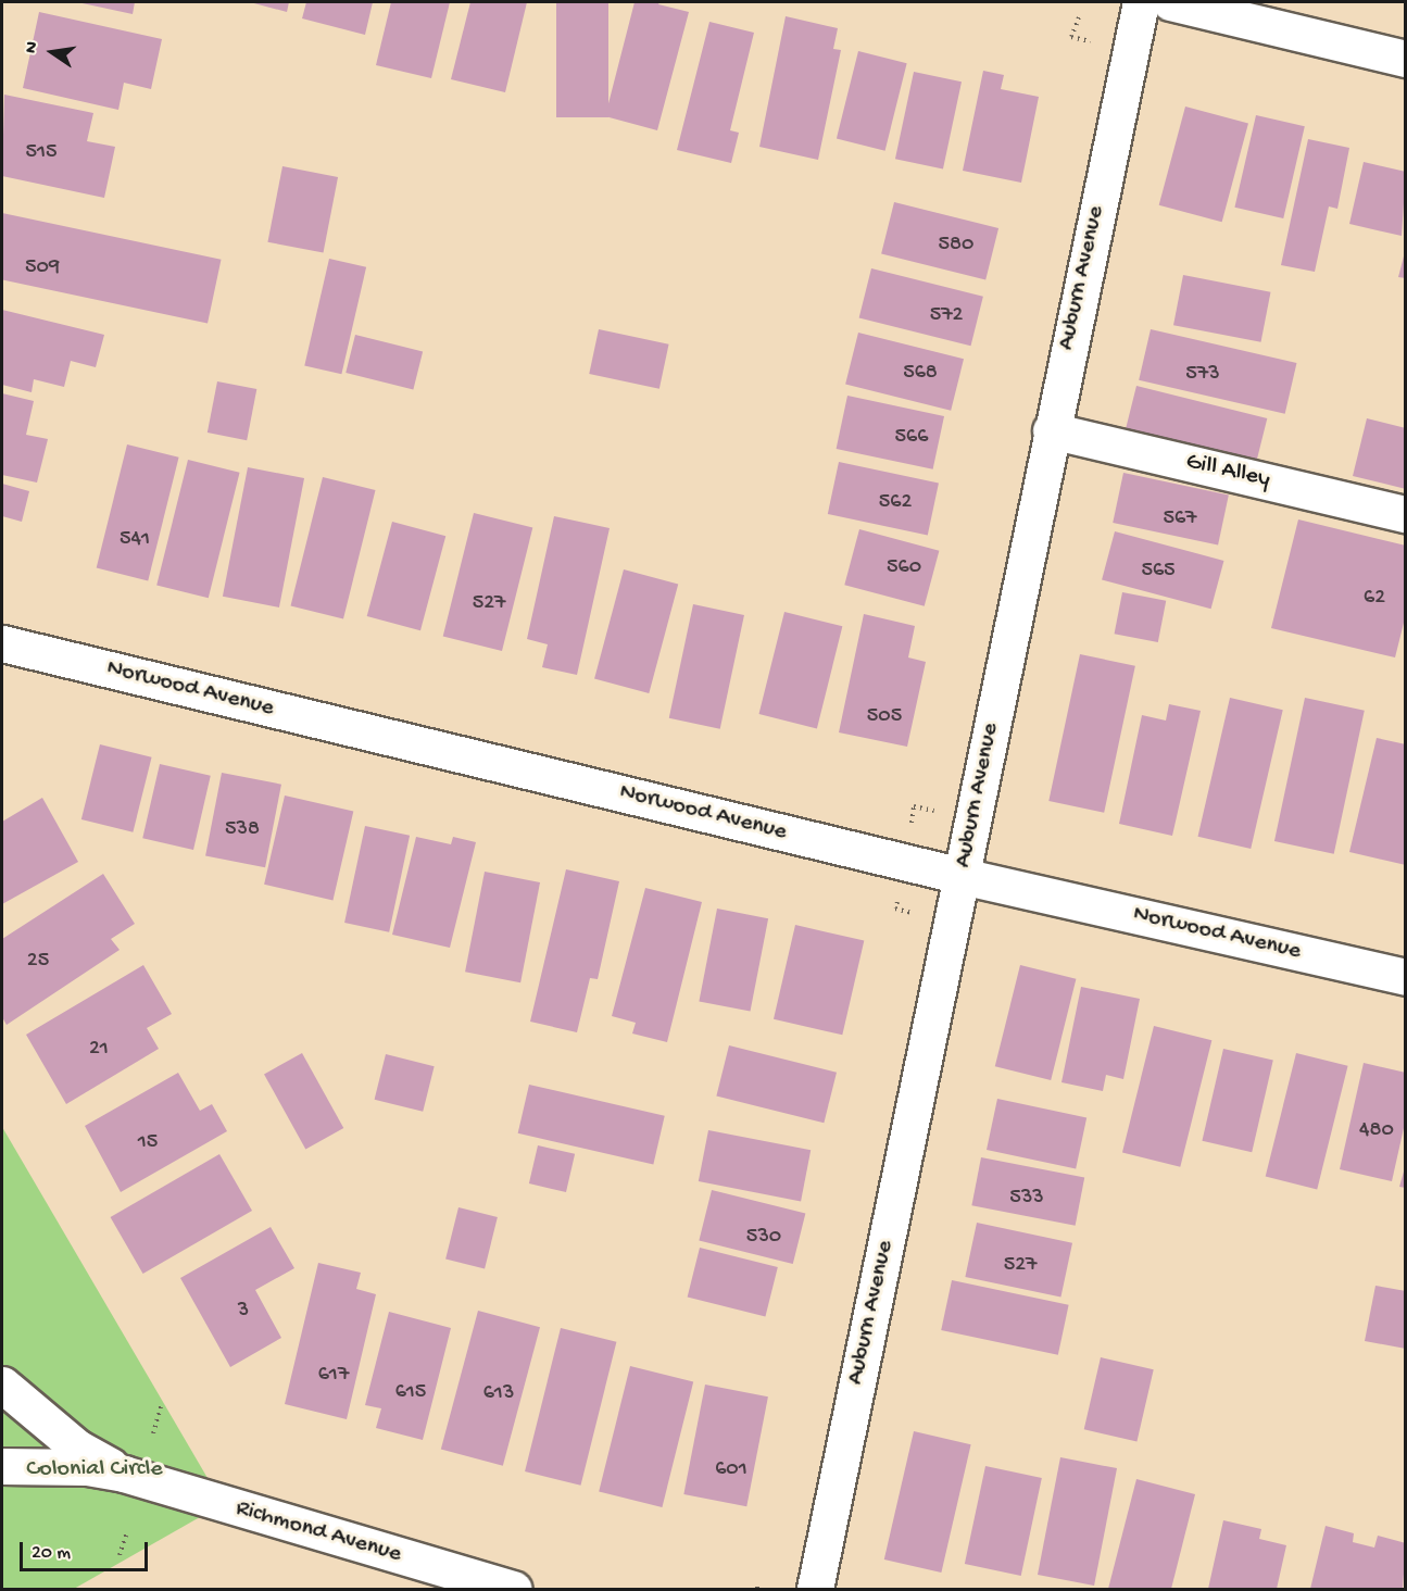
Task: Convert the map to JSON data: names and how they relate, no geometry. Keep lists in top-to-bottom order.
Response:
{
  "streets": {
    "street": [
      "Auburn Avenue",
      "Gill Alley",
      "Norwood Avenue",
      "Richmond Avenue"
    ]
  },
  "crossings": [
    ["Auburn Avenue", "Gill Alley"],
    ["Auburn Avenue", "Norwood Avenue"]
  ],
  "parks": ["Colonial Circle"],
  "house_numbers": [
    "515",
    "580",
    "509",
    "572",
    "568",
    "573",
    "566",
    "562",
    "567",
    "541",
    "560",
    "565",
    "62",
    "527",
    "505",
    "538",
    "25",
    "21",
    "480",
    "15",
    "533",
    "530",
    "527",
    "3",
    "617",
    "615",
    "613",
    "601"
  ],
  "scale_bar": "20 m",
  "north": "left"
}
